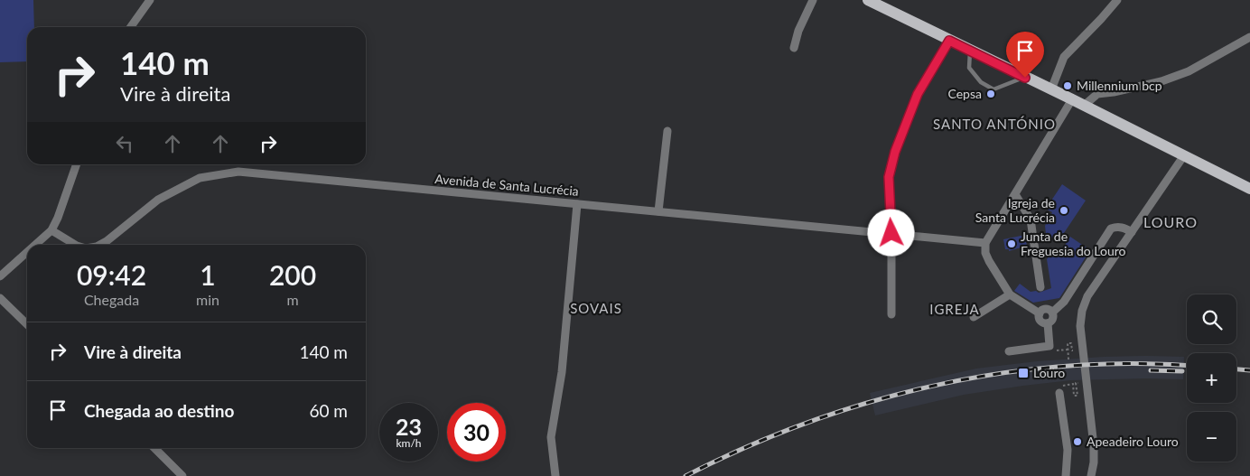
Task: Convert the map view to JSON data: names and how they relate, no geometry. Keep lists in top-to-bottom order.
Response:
{
  "streets": {
    "street": ["Avenida de Santa Lucrécia"]
  },
  "districts": [
    "SANTO ANTÓNIO",
    "LOURO",
    "SOVAIS",
    "IGREJA"
  ],
  "places": {
    "other": [
      "Millennium bcp",
      "Cepsa",
      "Igreja de Santa Lucrécia",
      "Junta de Freguesia do Louro",
      "Apeadeiro Louro"
    ],
    "transit": ["Louro"]
  },
  "page": {
    "turn": ["140 m", "Vire à direita"],
    "eta": [
      "09:42",
      "Chegada",
      "1",
      "min",
      "200",
      "m"
    ],
    "map_buttons": ["+", "−"],
    "list": [
      {
        "name": "Vire à direita",
        "value": "140 m"
      },
      {
        "name": "Chegada ao destino",
        "value": "60 m"
      }
    ],
    "speed": "23 km/h",
    "limit": "30"
  }
}
